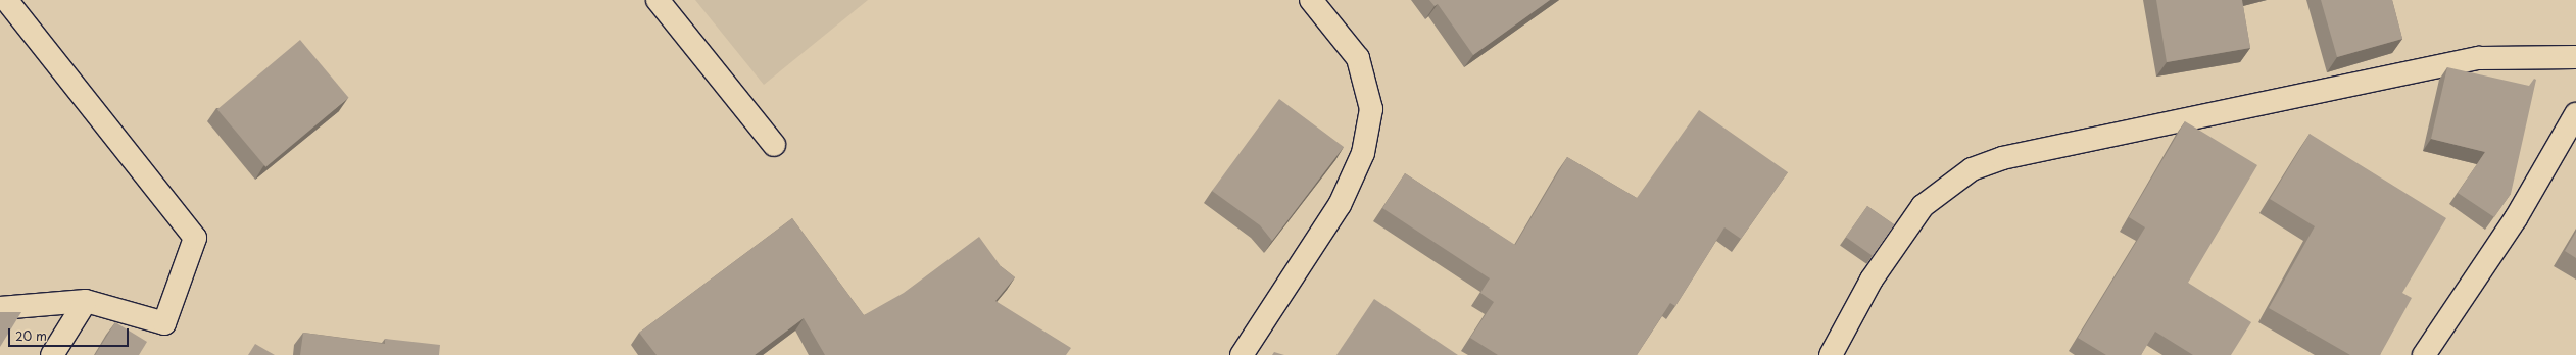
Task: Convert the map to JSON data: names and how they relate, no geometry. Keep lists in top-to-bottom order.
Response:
{
  "scale_bar": "20 m"
}
